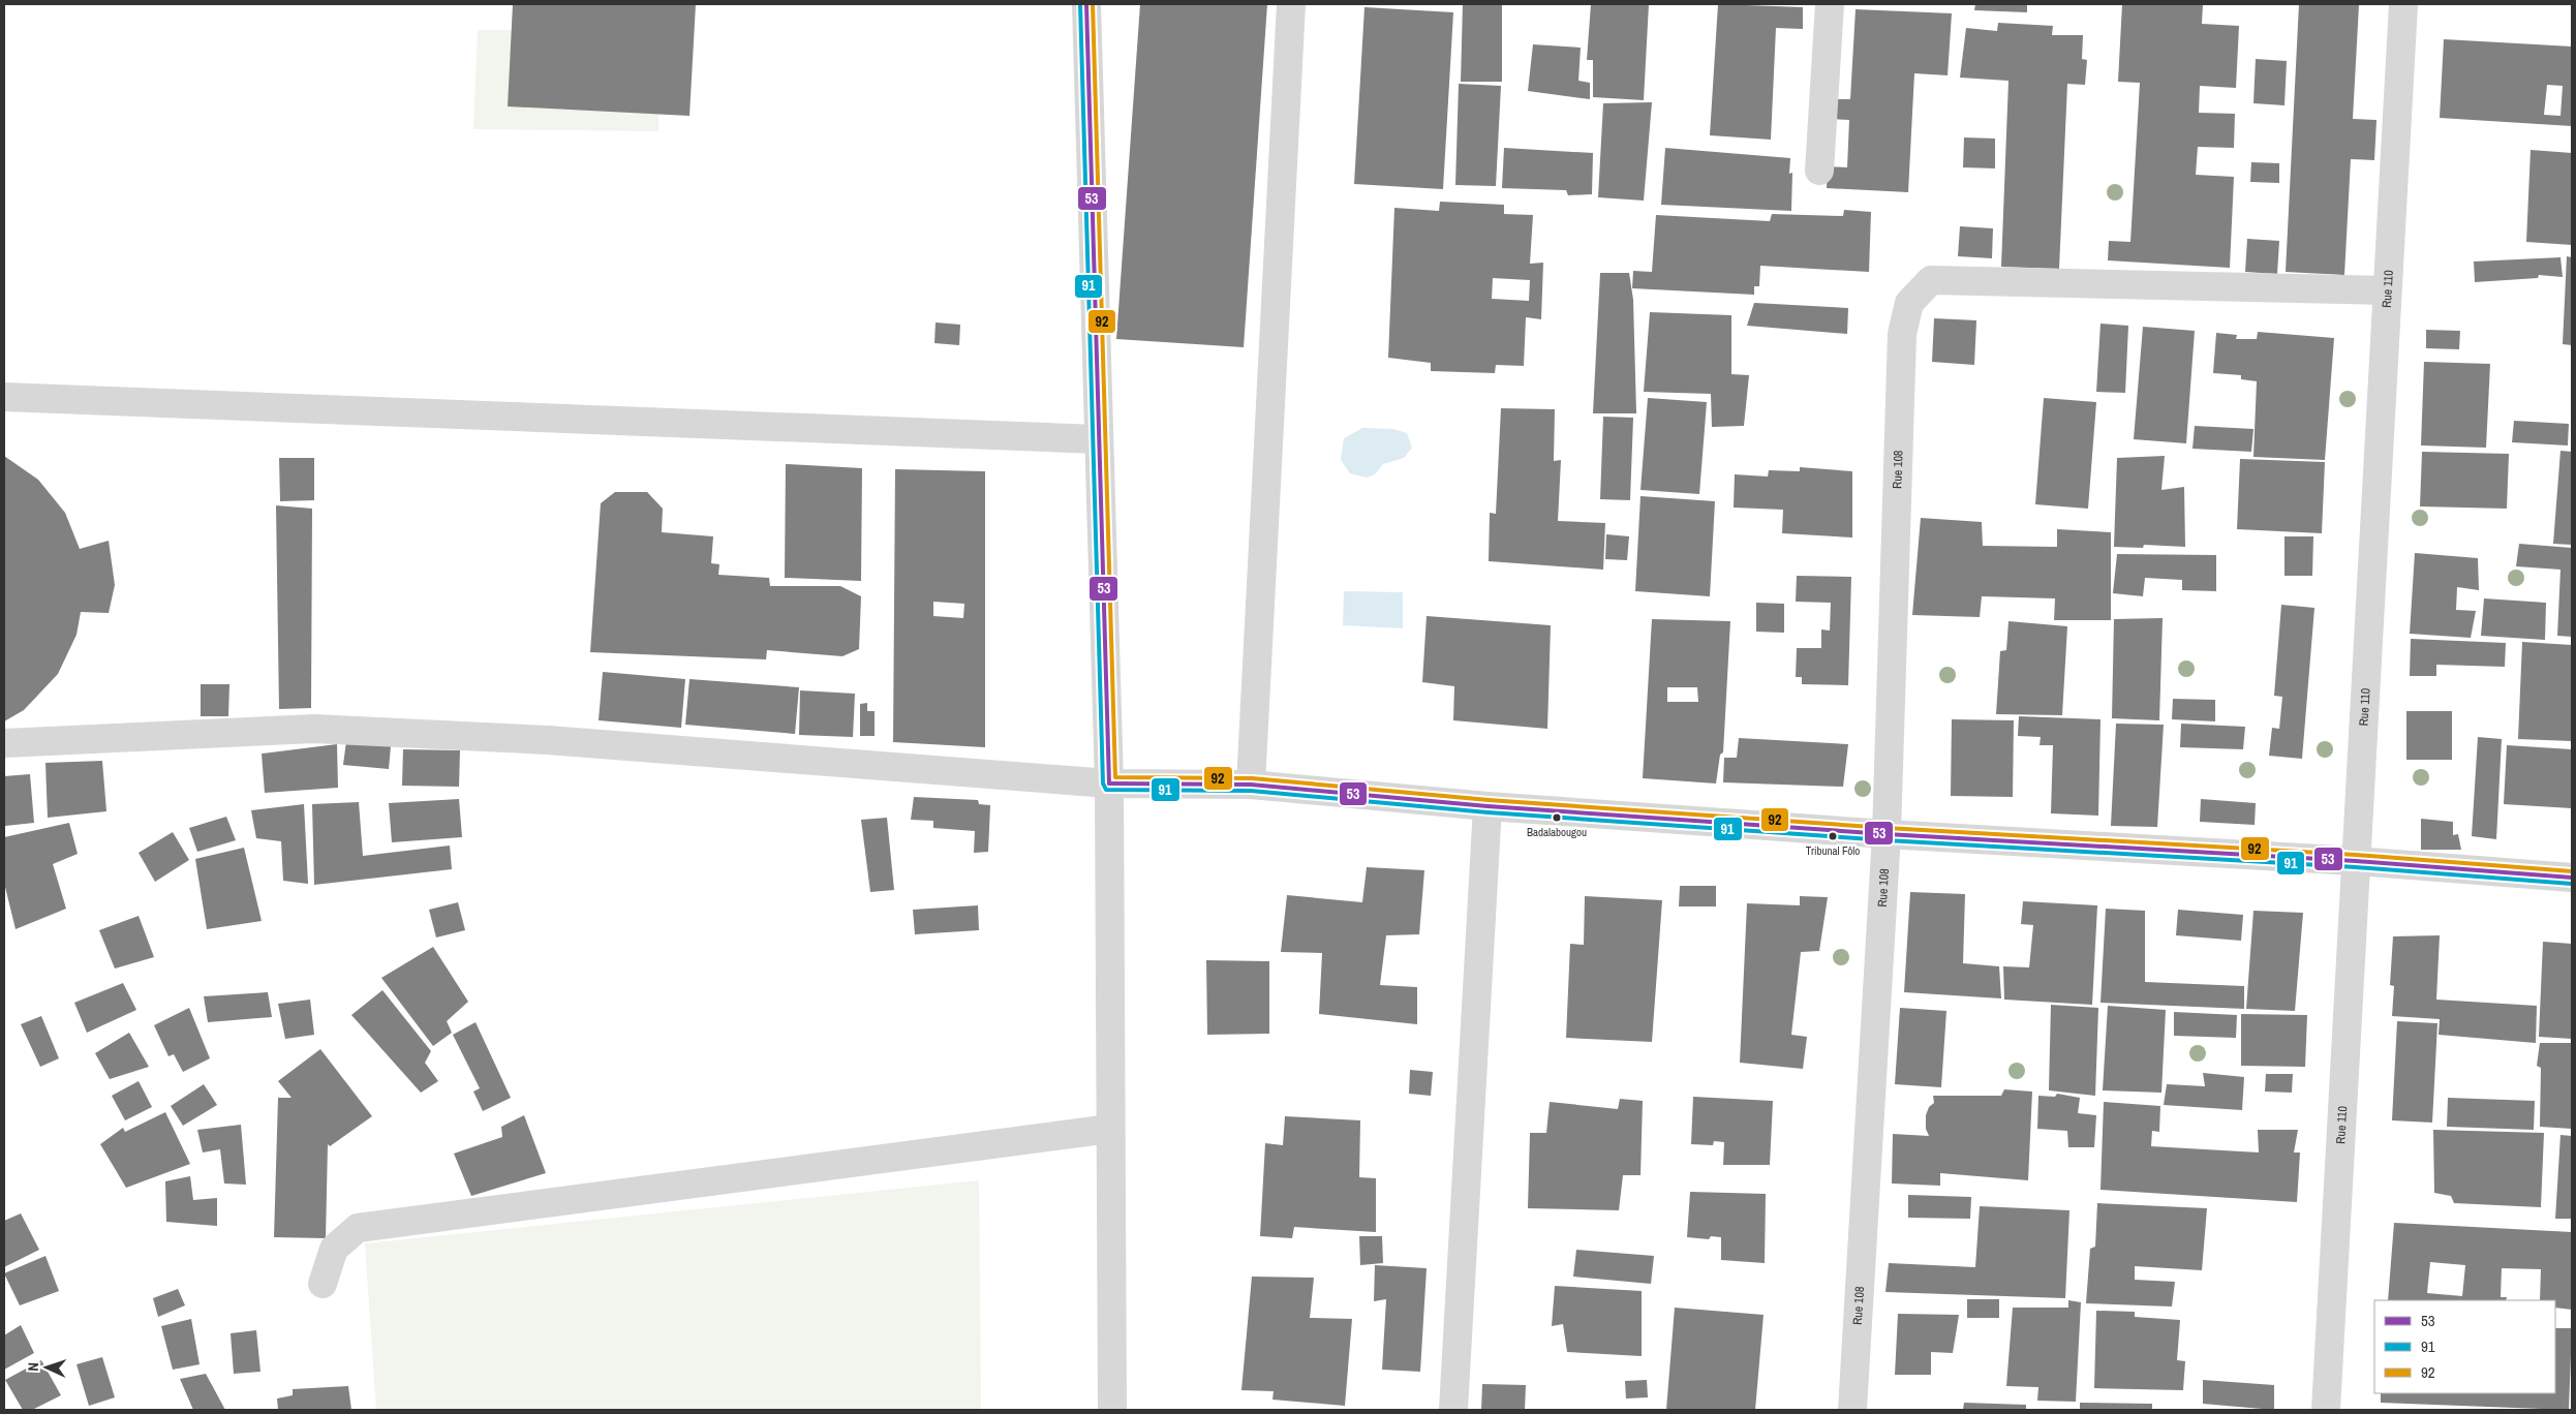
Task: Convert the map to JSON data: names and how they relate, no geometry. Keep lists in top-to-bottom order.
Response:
{
  "streets": {
    "street": ["Rue 110", "Rue 108"]
  },
  "crossings": [
    ["Rue 110", "Rue 108"]
  ],
  "places": ["Badalabougou", "Tribunal Fôlo"],
  "lines": ["transit line 53", "transit line 91", "transit line 92"],
  "legend": ["53", "91", "92"],
  "north": "left"
}
